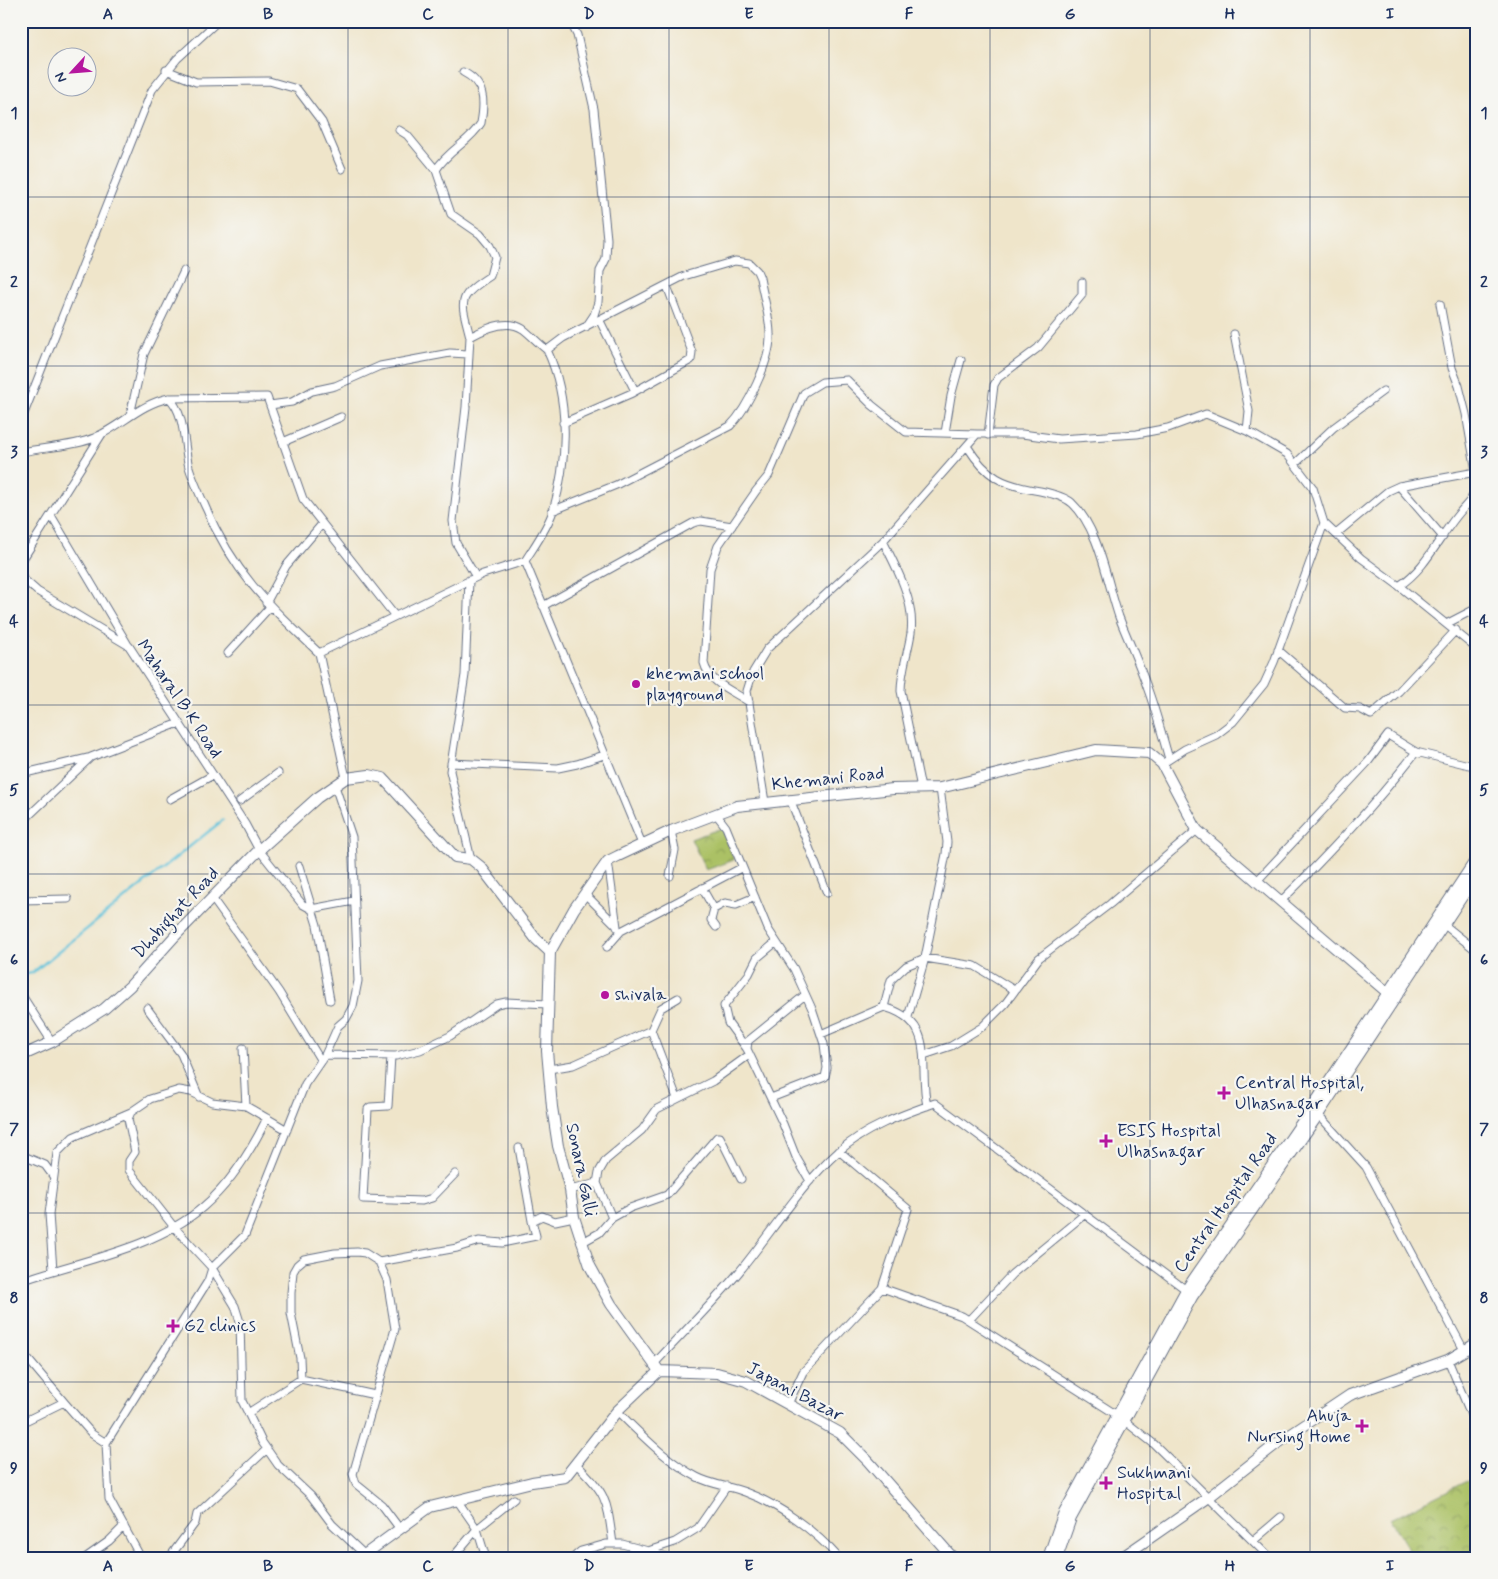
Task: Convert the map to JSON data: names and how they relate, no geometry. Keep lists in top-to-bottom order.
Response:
{
  "streets": {
    "street": [
      "Maharal B K Road",
      "Khemani Road",
      "Dhobighat Road",
      "Sonara Galli",
      "Central Hospital Road",
      "Japani Bazar"
    ]
  },
  "crossings": [
    ["Maharal B K Road", "Dhobighat Road"],
    ["Khemani Road", "Sonara Galli"],
    ["Sonara Galli", "Japani Bazar"]
  ],
  "places": {
    "other": ["khemani school playground", "shivala"],
    "health": [
      "Central Hospital, Ulhasnagar",
      "ESIS Hospital Ulhasnagar",
      "G2 clinics",
      "Ahuja Nursing Home",
      "Sukhmani Hospital"
    ]
  },
  "north": "bottom left",
  "grid": {
    "columns": [
      "A",
      "B",
      "C",
      "D",
      "E",
      "F",
      "G",
      "H",
      "I"
    ],
    "rows": [
      "1",
      "2",
      "3",
      "4",
      "5",
      "6",
      "7",
      "8",
      "9"
    ]
  }
}
